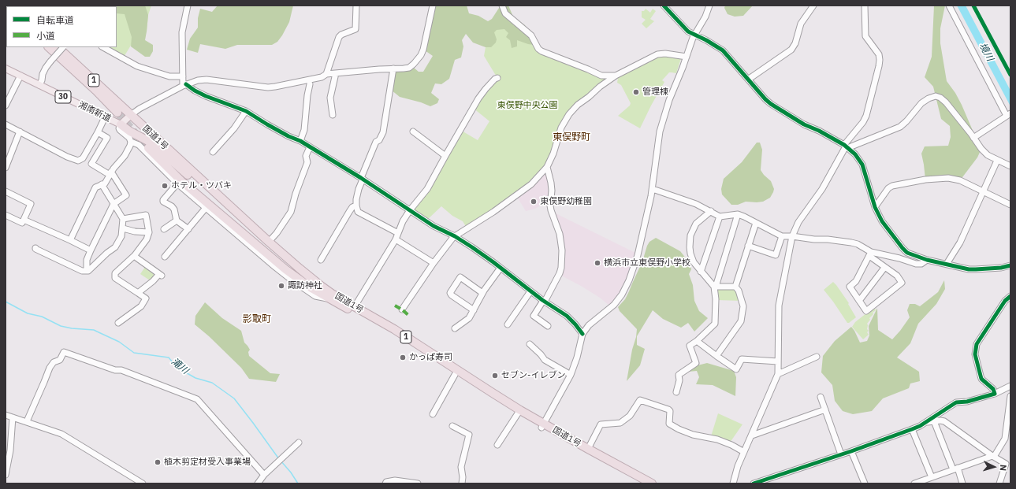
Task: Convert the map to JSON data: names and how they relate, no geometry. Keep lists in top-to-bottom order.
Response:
{
  "streets": {
    "highway": ["1", "国道1号"],
    "main road": ["30", "湘南新道"]
  },
  "crossings": [
    ["1", "湘南新道"],
    ["1", "国道1号"],
    ["湘南新道", "国道1号"]
  ],
  "districts": ["東俣野町", "影取町"],
  "water": ["境川", "滝川"],
  "parks": ["東俣野中央公園"],
  "places": [
    "管理棟",
    "ホテル・ツバキ",
    "東俣野幼稚園",
    "横浜市立東俣野小学校",
    "諏訪神社",
    "かっぱ寿司",
    "セブン-イレブン",
    "植木剪定材受入事業場"
  ],
  "legend": ["自転車道", "小道"],
  "north": "right"
}
